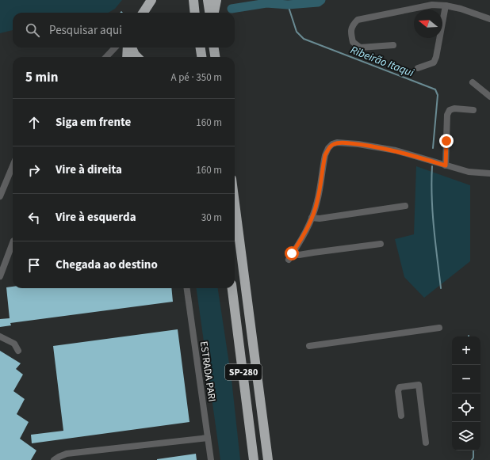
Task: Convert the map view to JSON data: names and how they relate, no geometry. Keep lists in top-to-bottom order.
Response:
{
  "streets": {
    "highway": ["SP-280"],
    "street": ["ESTRADA PARI"]
  },
  "water": ["Ribeirão Itaqui"],
  "north": "left",
  "page": {
    "search": "Pesquisar aqui",
    "heading": ["5 min", "A pé · 350 m"],
    "list": [
      ["Siga em frente", "160 m"],
      ["Vire à direita", "160 m"],
      ["Vire à esquerda", "30 m"],
      "Chegada ao destino"
    ],
    "map_buttons": ["+", "−"]
  }
}
